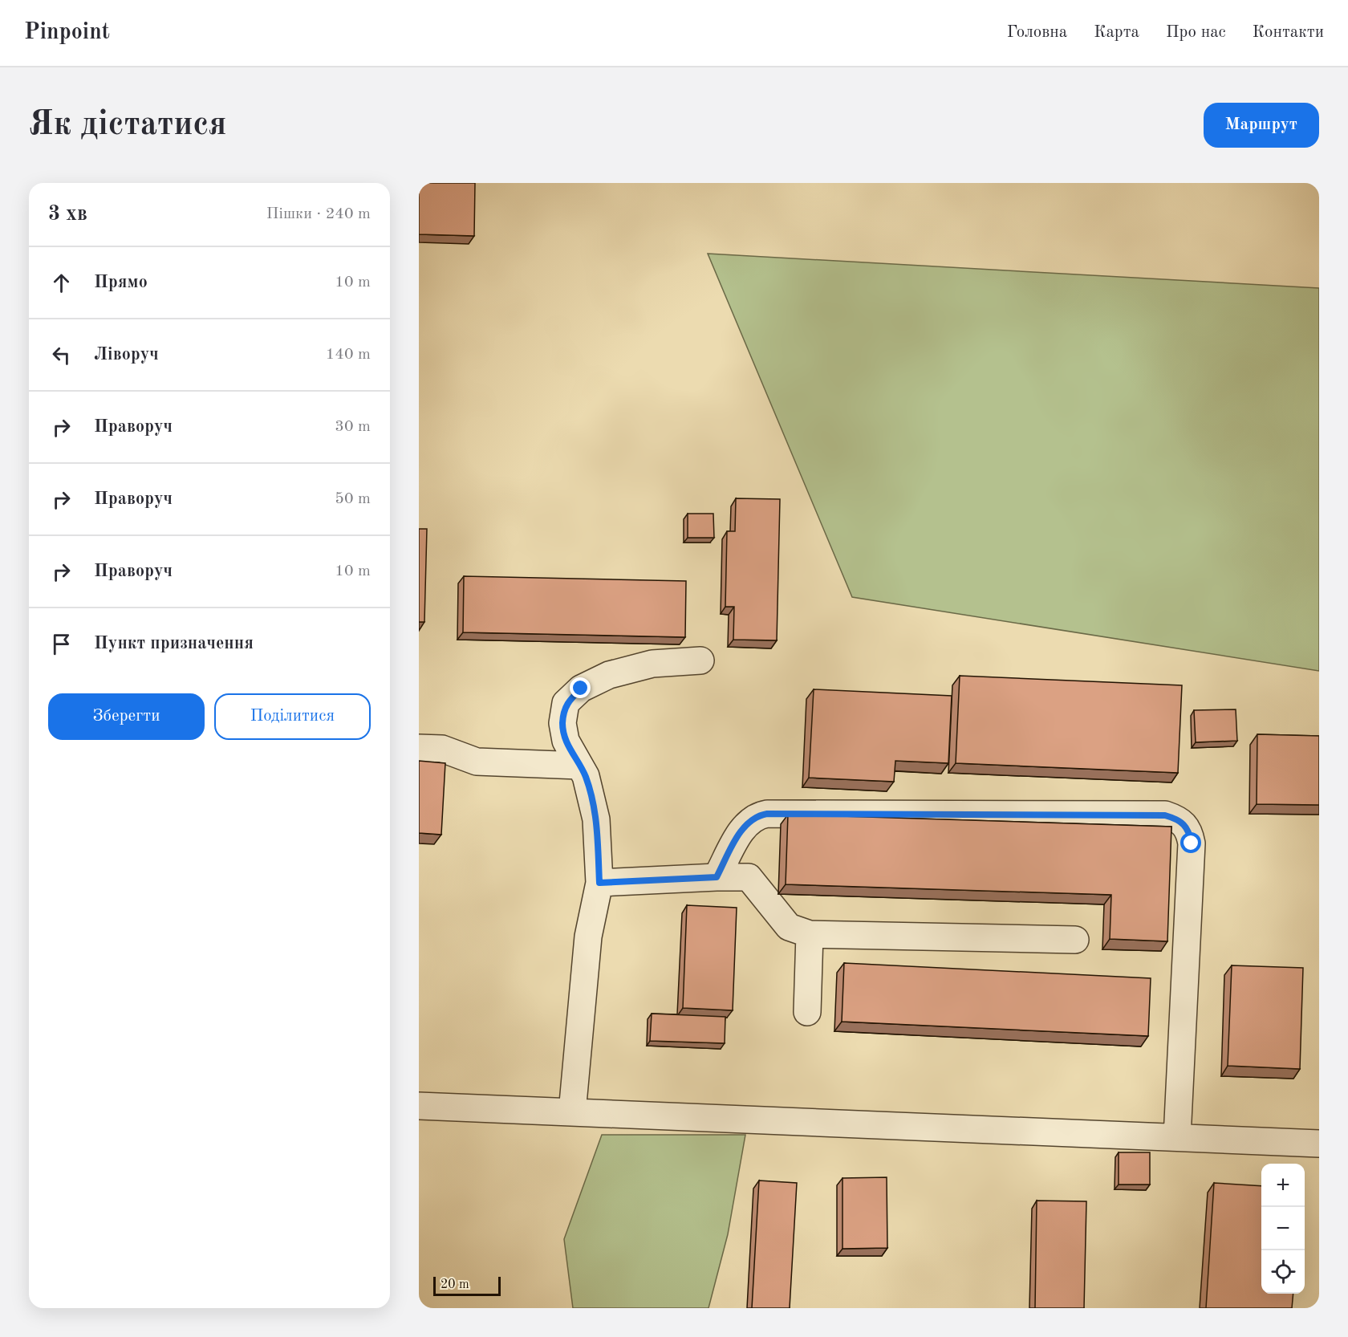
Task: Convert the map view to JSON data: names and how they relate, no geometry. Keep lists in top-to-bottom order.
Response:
{
  "scale_bar": "20 m",
  "page": {
    "header": "Pinpoint",
    "nav": [
      "Головна",
      "Карта",
      "Про нас",
      "Контакти"
    ],
    "buttons": [
      "Маршрут",
      ["Зберегти", "Поділитися"]
    ],
    "title": "Як дістатися",
    "heading": ["3 хв", "Пішки · 240 m"],
    "list": [
      ["Прямо", "10 m"],
      ["Ліворуч", "140 m"],
      ["Праворуч", "30 m"],
      ["Праворуч", "50 m"],
      ["Праворуч", "10 m"],
      "Пункт призначення"
    ],
    "map_buttons": ["+", "−"],
    "scale": "20 m"
  }
}
